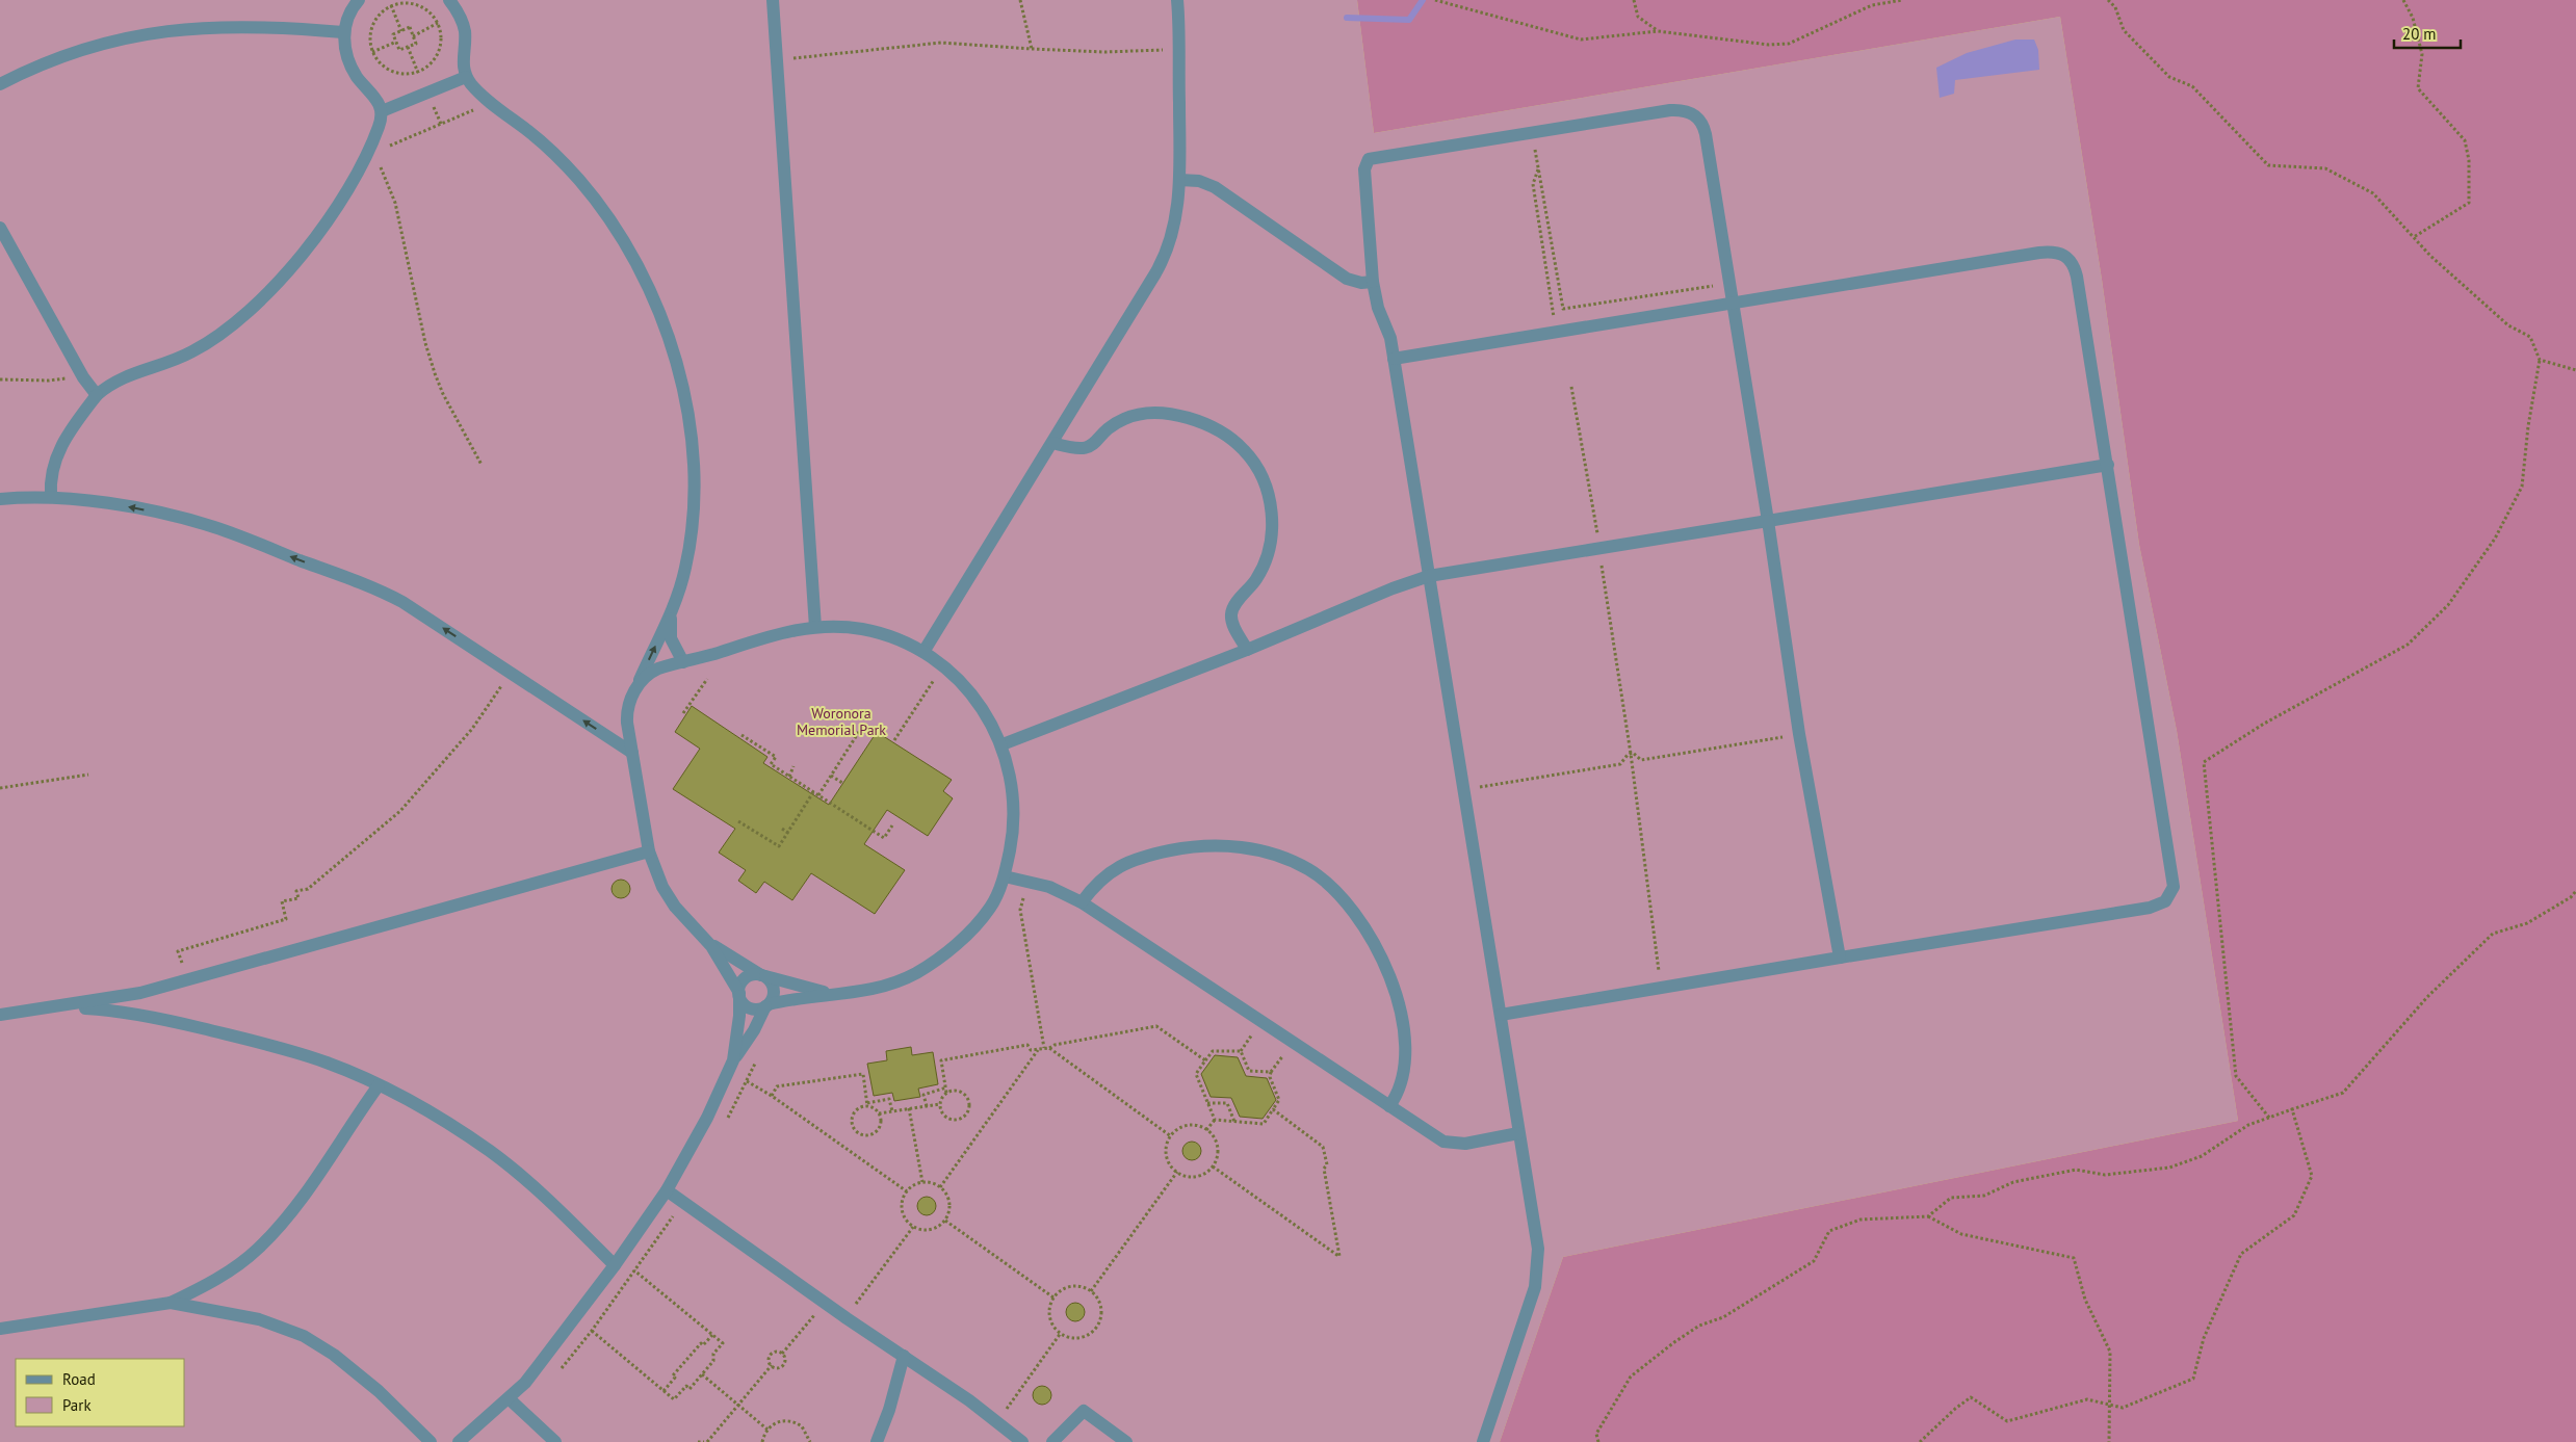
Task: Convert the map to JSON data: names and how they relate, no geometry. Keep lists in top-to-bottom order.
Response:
{
  "parks": ["Woronora Memorial Park"],
  "legend": ["Road", "Park"],
  "scale_bar": "20 m"
}
